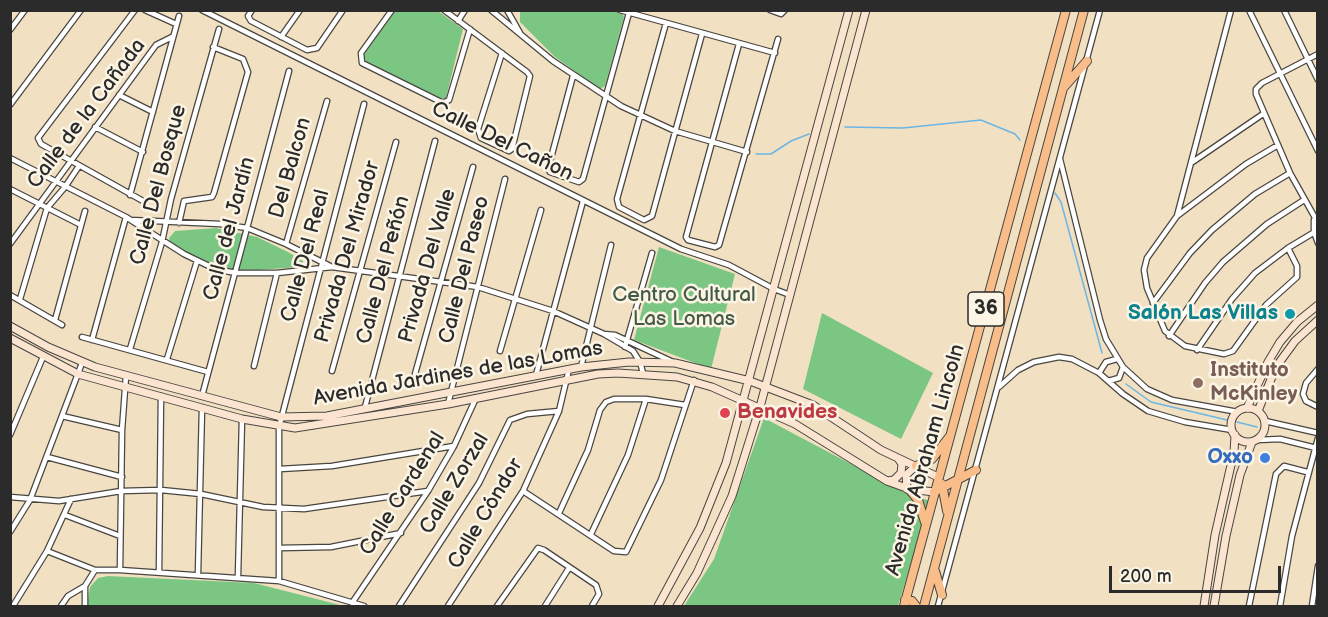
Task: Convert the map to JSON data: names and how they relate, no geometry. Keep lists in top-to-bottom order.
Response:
{
  "streets": {
    "main road": ["36", "Avenida Abraham Lincoln"],
    "street": [
      "Calle de la Cañada",
      "Calle Del Cañon",
      "Del Balcon",
      "Calle Del Bosque",
      "Calle del Jardín",
      "Privada Del Mirador",
      "Calle Del Real",
      "Privada Del Valle",
      "Calle Del Peñón",
      "Calle Del Paseo",
      "Avenida Jardines de las Lomas",
      "Calle Zorzal",
      "Calle Cardenal",
      "Calle Cóndor"
    ]
  },
  "crossings": [
    ["Calle del Jardín", "Avenida Jardines de las Lomas"],
    ["Calle Del Real", "Avenida Jardines de las Lomas"],
    ["Calle Del Peñón", "Avenida Jardines de las Lomas"],
    ["Calle Del Paseo", "Avenida Jardines de las Lomas"],
    ["Avenida Jardines de las Lomas", "Avenida Abraham Lincoln"],
    ["Avenida Jardines de las Lomas", "Calle Cardenal"],
    ["Avenida Jardines de las Lomas", "Calle Cóndor"],
    ["Calle Zorzal", "Calle Cóndor"]
  ],
  "parks": ["Centro Cultural Las Lomas"],
  "places": [
    "Salón Las Villas",
    "Instituto McKinley",
    "Benavides",
    "Oxxo"
  ],
  "scale_bar": "200 m"
}
